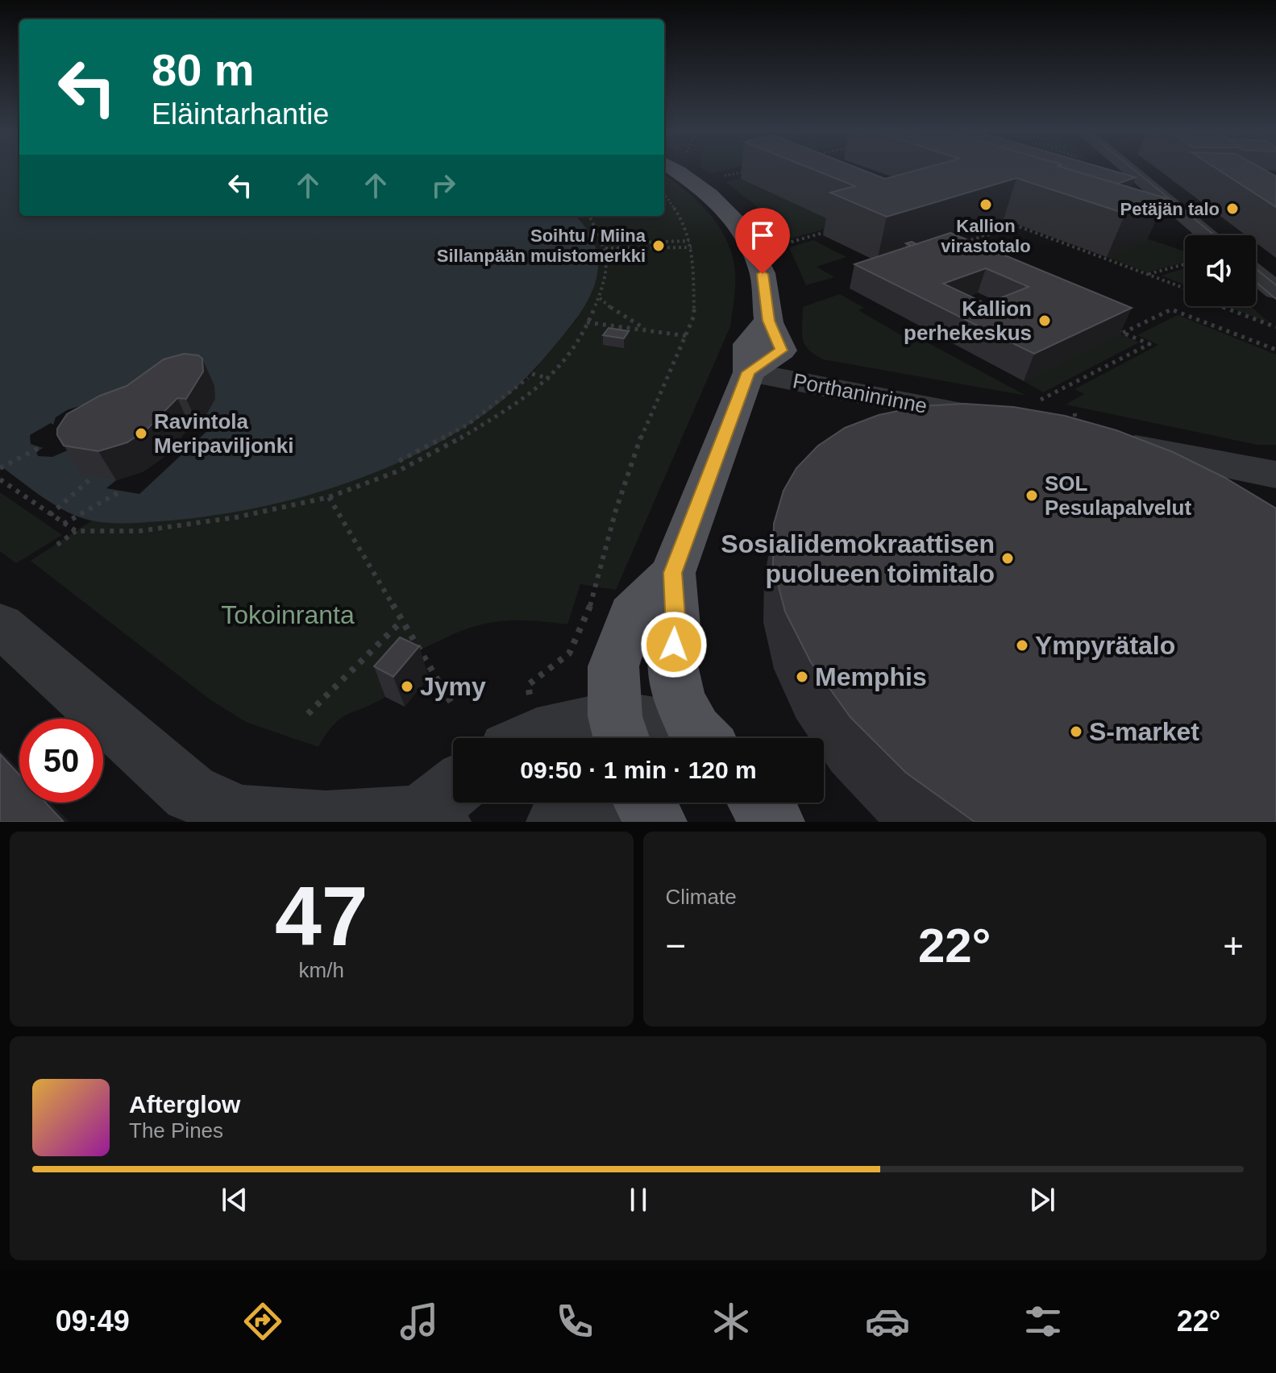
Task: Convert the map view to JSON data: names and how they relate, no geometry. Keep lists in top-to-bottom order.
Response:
{
  "streets": {
    "street": ["Porthaninrinne"]
  },
  "parks": ["Tokoinranta"],
  "places": [
    "Kallion virastotalo",
    "Petäjän talo",
    "Soihtu / Miina Sillanpään muistomerkki",
    "Kallion perhekeskus",
    "Ravintola Meripaviljonki",
    "SOL Pesulapalvelut",
    "Sosialidemokraattisen puolueen toimitalo",
    "Ympyrätalo",
    "Memphis",
    "Jymy",
    "S-market"
  ],
  "page": {
    "turn": ["80 m", "Eläintarhantie"],
    "limit": "50",
    "trip": "09:50 · 1 min · 120 m",
    "tile": [
      ["47", "km/h"],
      "Climate"
    ],
    "heat": ["−", "22°", "+"],
    "song": ["Afterglow", "The Pines"],
    "tabs": ["09:49", "22°"]
  }
}
